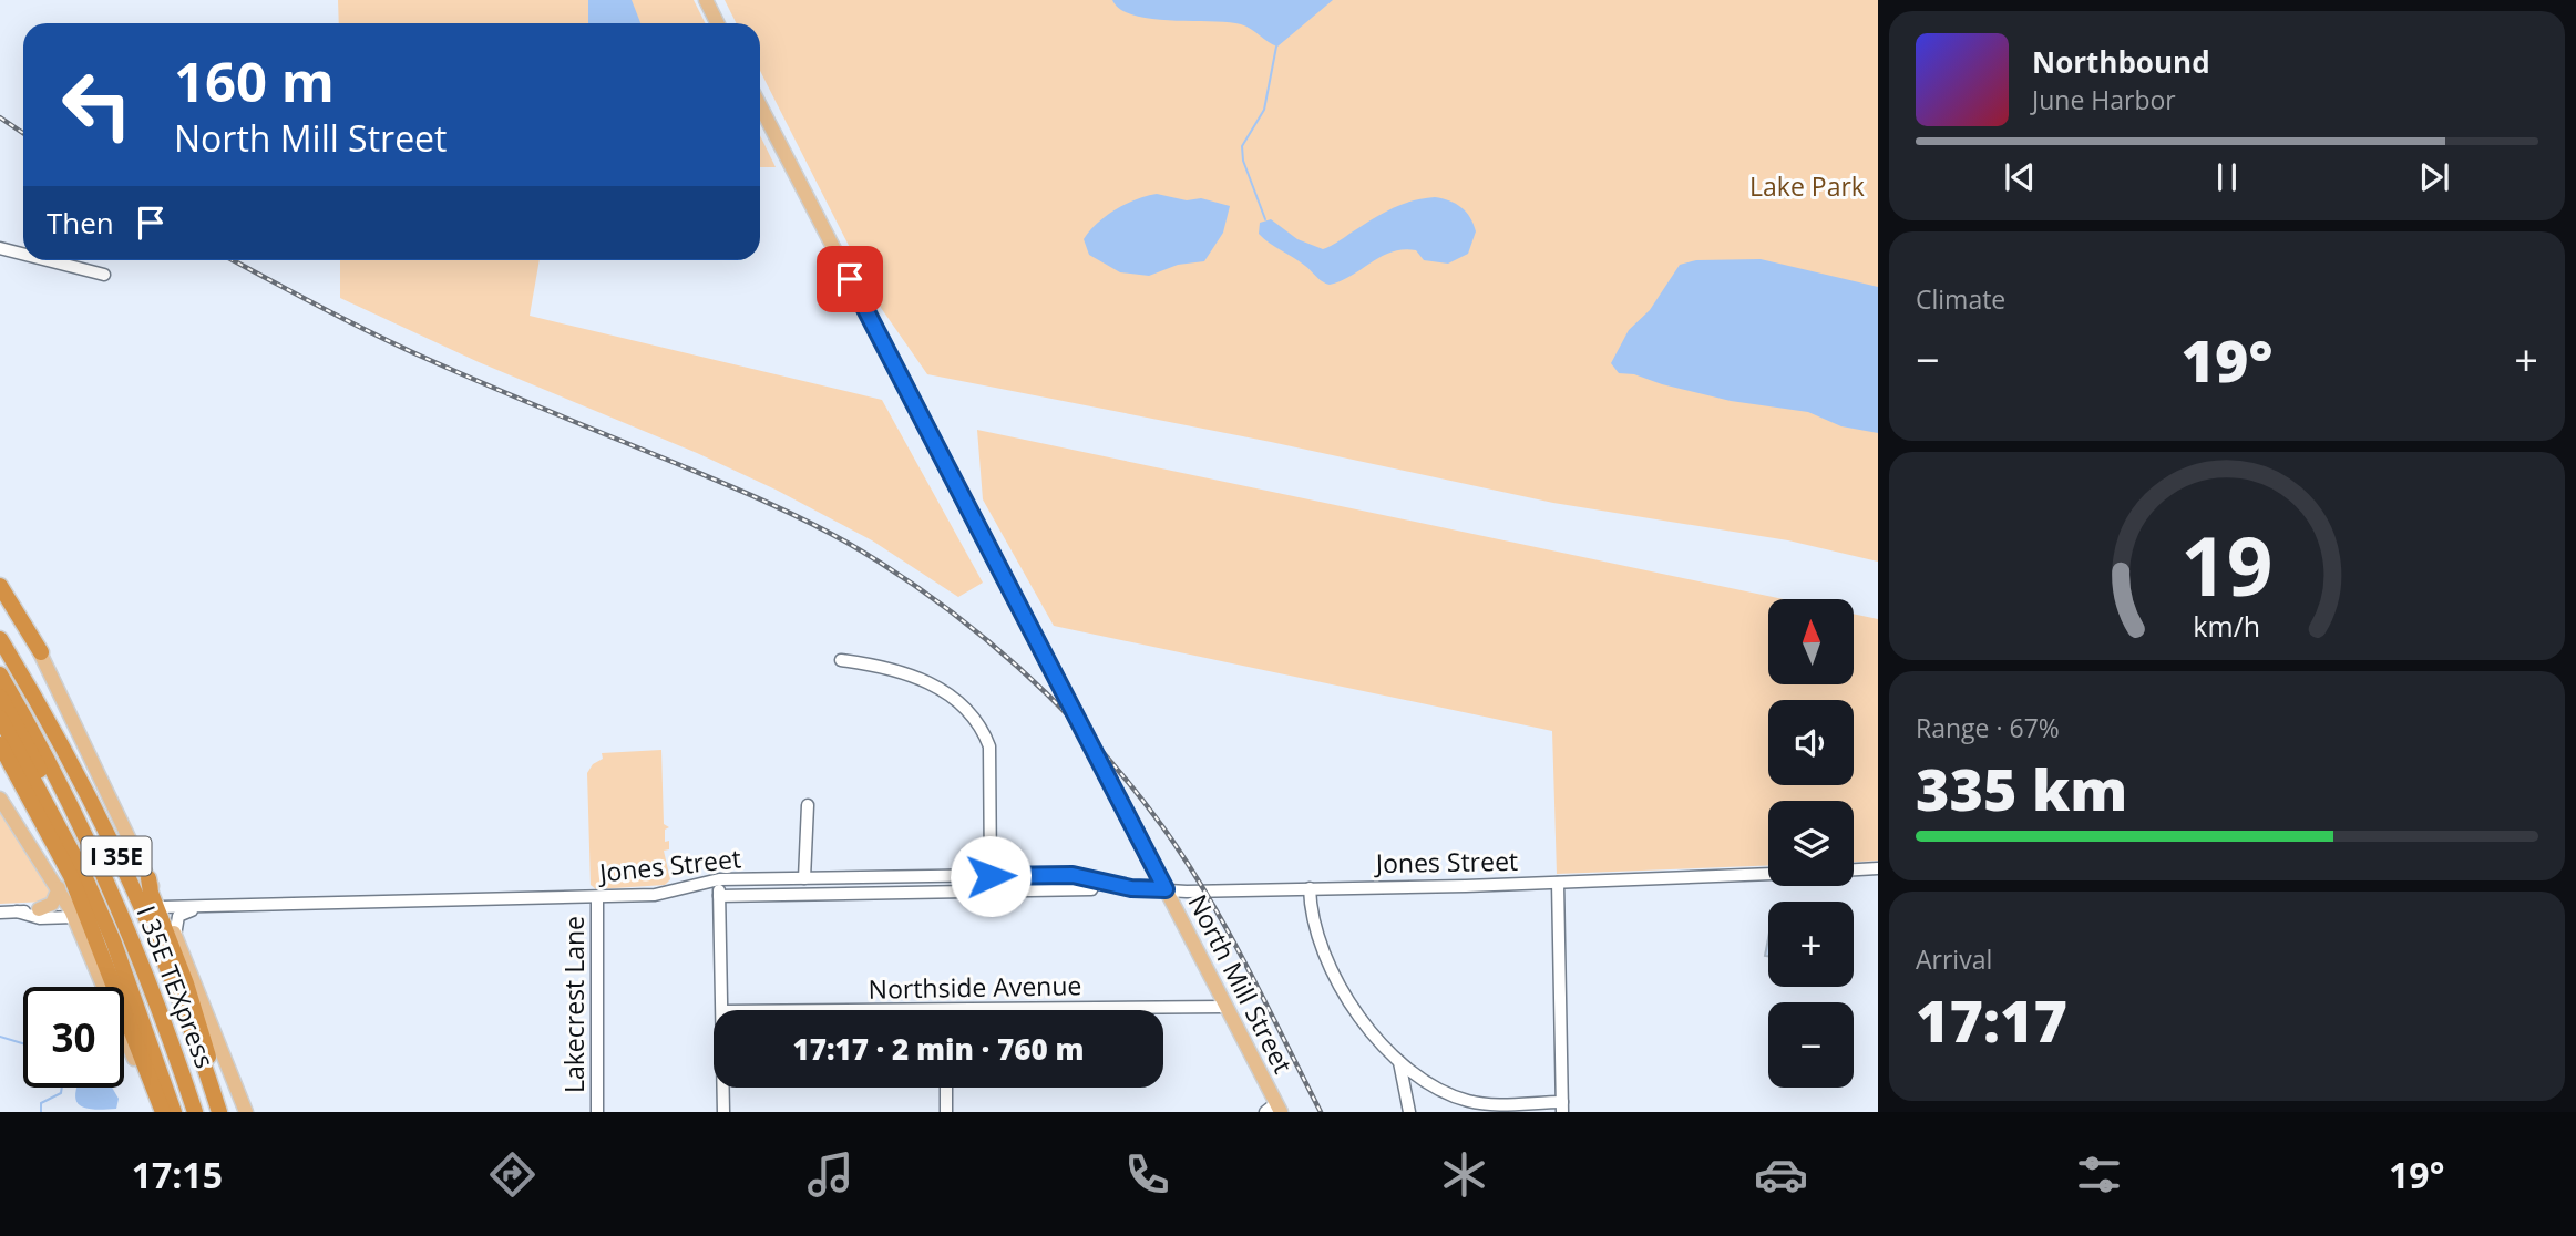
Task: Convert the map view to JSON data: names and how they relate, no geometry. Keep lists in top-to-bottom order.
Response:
{
  "streets": {
    "highway": ["I 35E", "I 35E TEXpress"],
    "main road": ["North Mill Street"],
    "street": ["Jones Street", "Northside Avenue", "Lakecrest Lane"]
  },
  "crossings": [
    ["Jones Street", "North Mill Street"],
    ["Jones Street", "Lakecrest Lane"],
    ["North Mill Street", "Northside Avenue"]
  ],
  "parks": ["Lake Park"],
  "north": "top",
  "page": {
    "turn": ["160 m", "North Mill Street"],
    "song": ["Northbound", "June Harbor"],
    "then": "Then",
    "tile": [
      "Climate",
      ["Range · 67%", "335 km"],
      ["Arrival", "17:17"]
    ],
    "heat": ["−", "19°", "+"],
    "map_buttons": ["+", "−"],
    "limit": "30",
    "trip": "17:17 · 2 min · 760 m",
    "tabs": ["17:15", "19°"],
    "gauge": ["19", "km/h"]
  }
}
